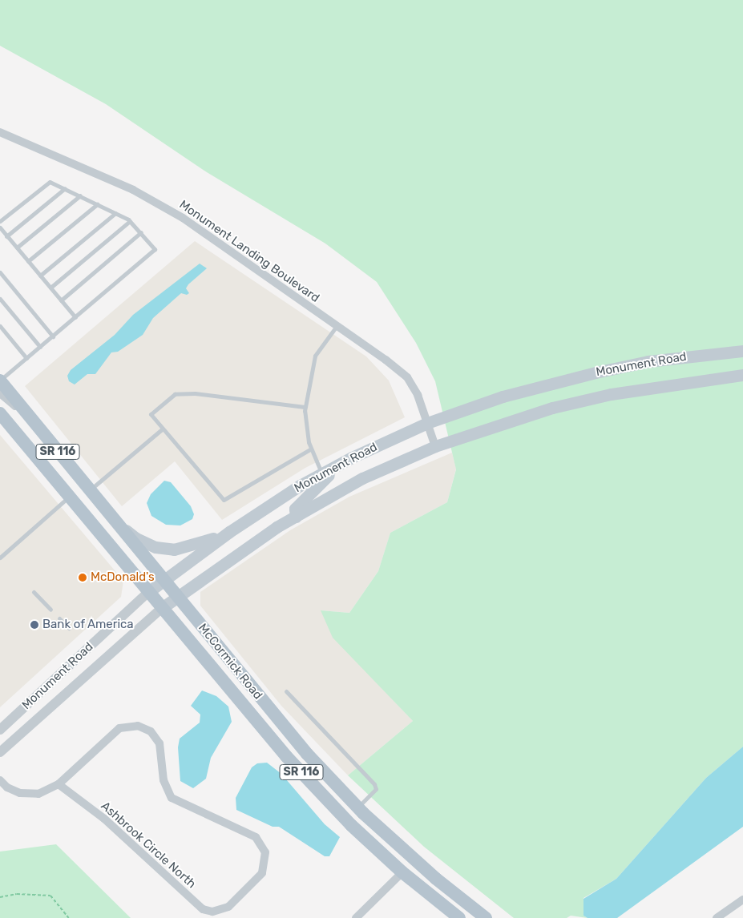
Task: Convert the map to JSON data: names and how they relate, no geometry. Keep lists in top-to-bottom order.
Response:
{
  "streets": {
    "main road": ["Monument Road", "SR 116", "McCormick Road"],
    "street": ["Monument Landing Boulevard", "Ashbrook Circle North"]
  },
  "crossings": [
    ["Monument Landing Boulevard", "Monument Road"],
    ["Monument Road", "McCormick Road"]
  ],
  "places": ["McDonald's", "Bank of America"]
}
